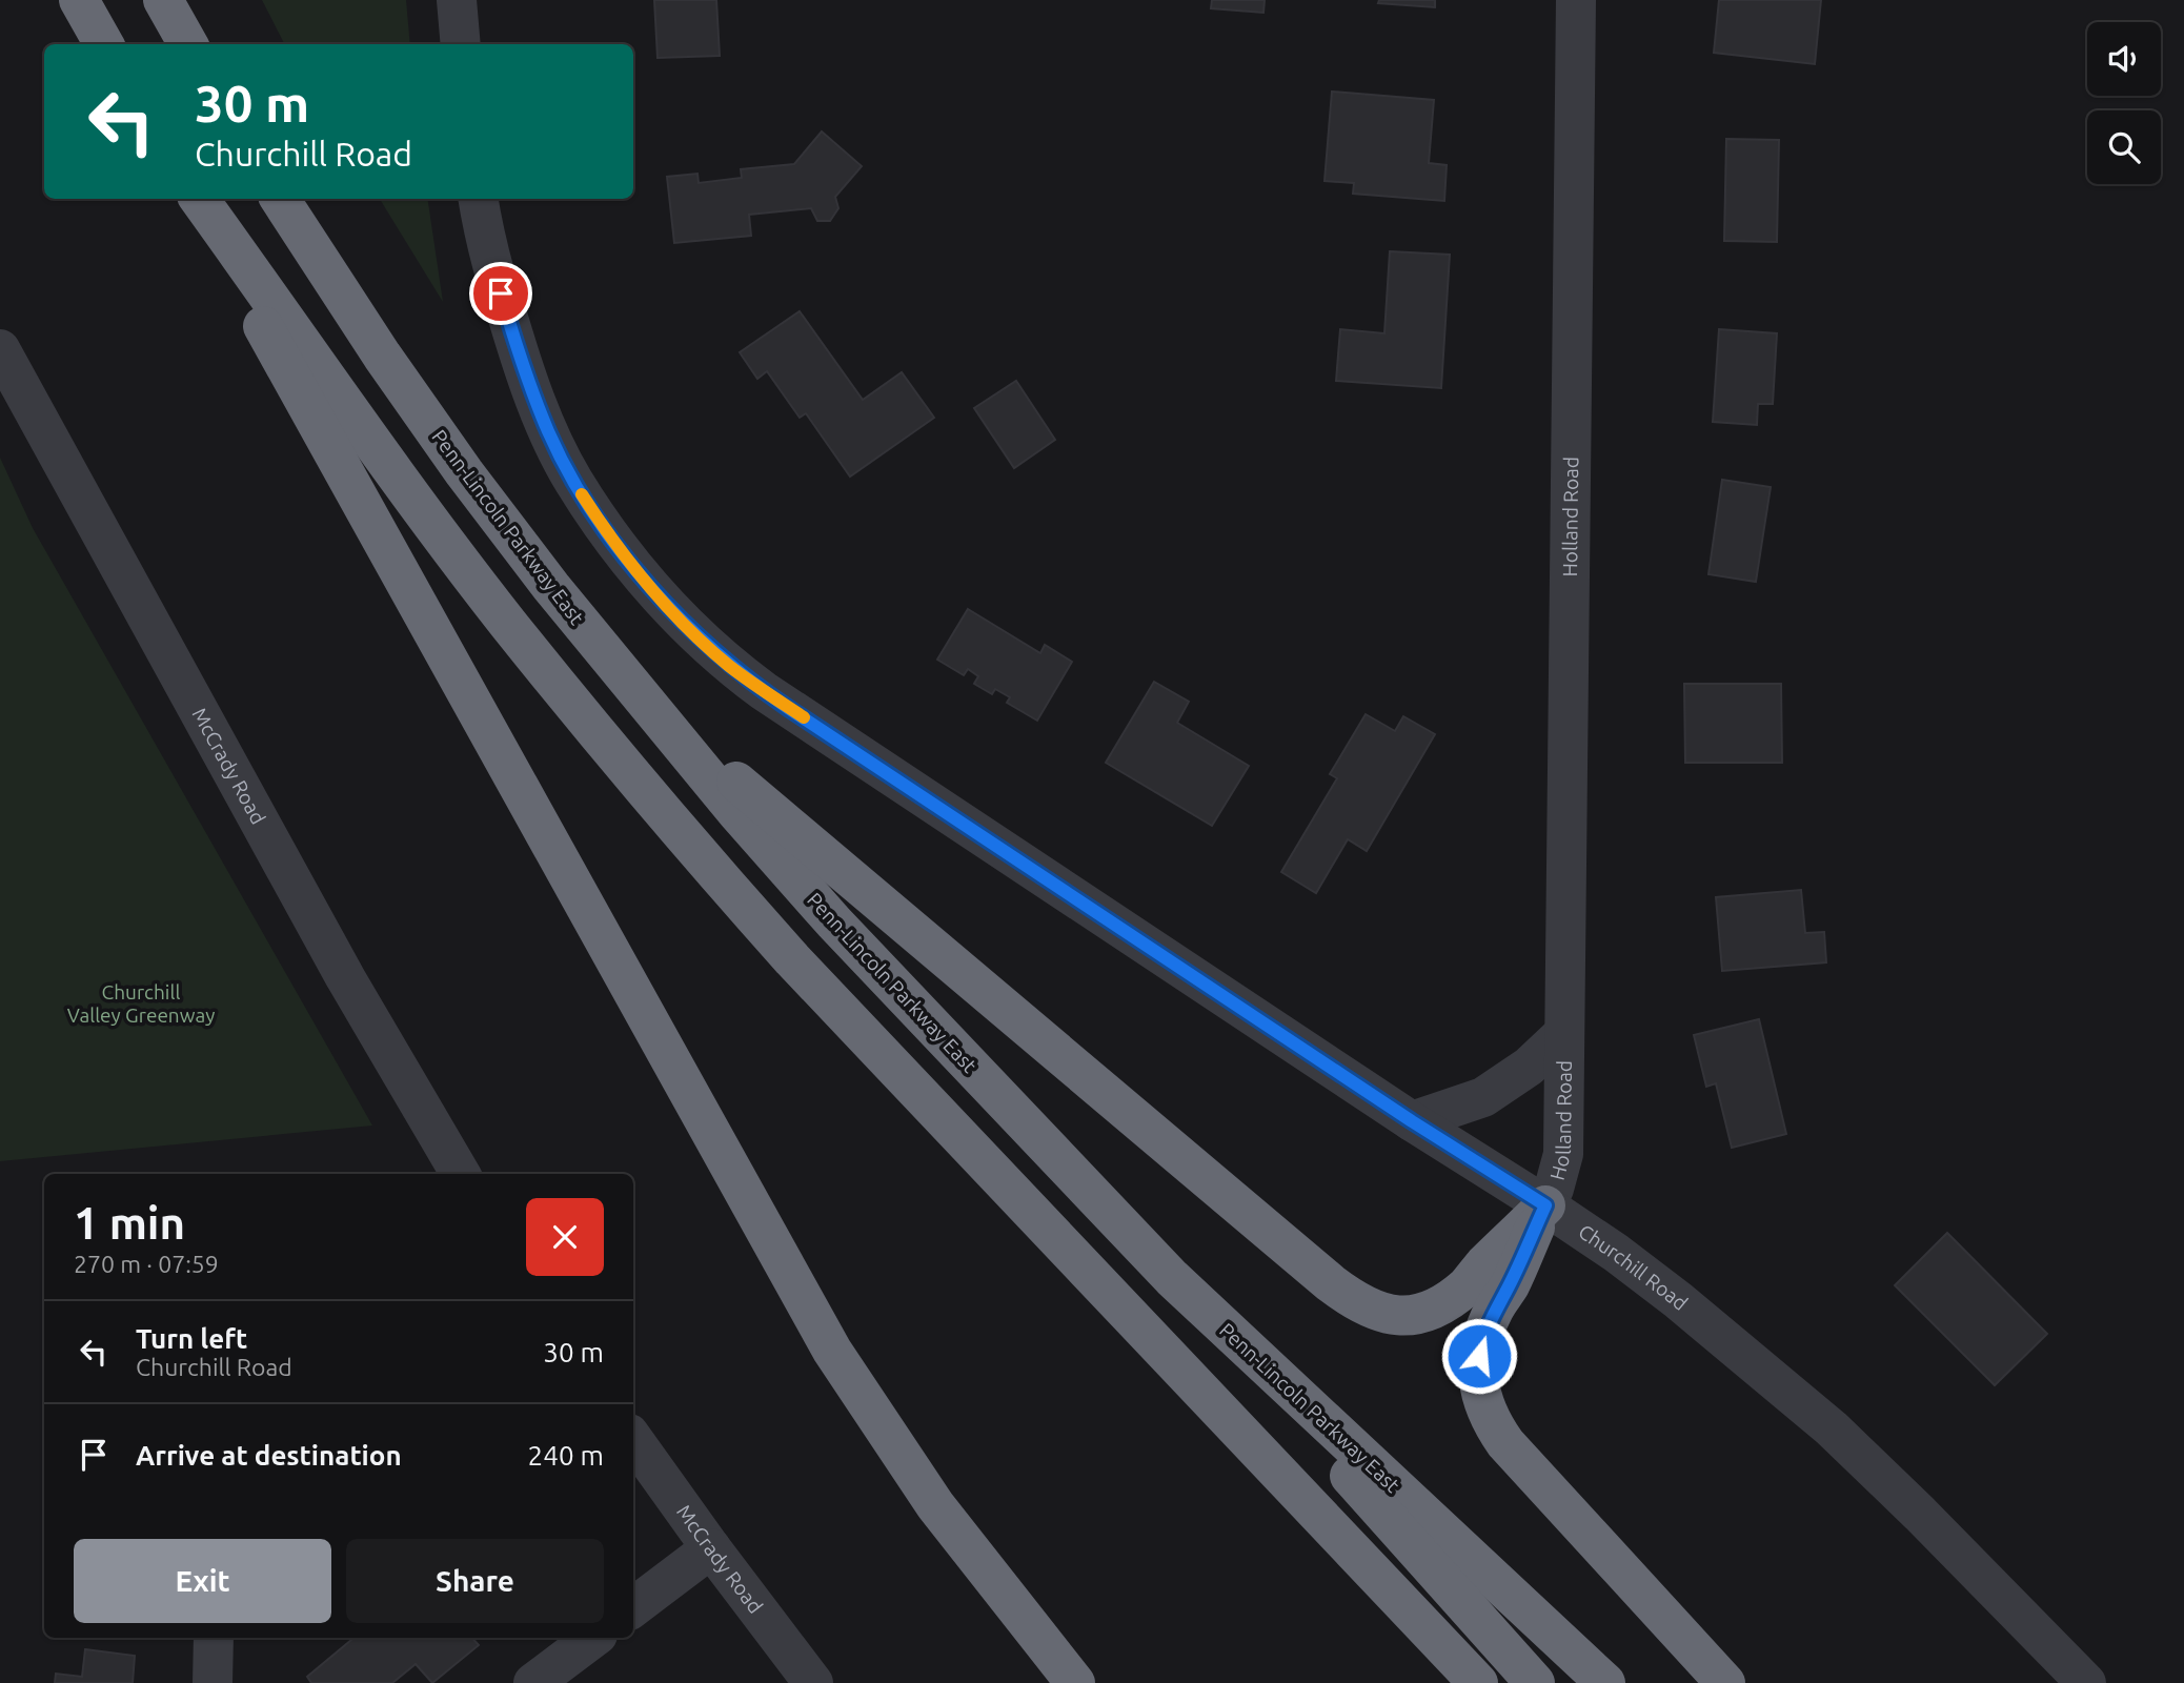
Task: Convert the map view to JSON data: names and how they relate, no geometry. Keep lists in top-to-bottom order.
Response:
{
  "streets": {
    "highway": ["Penn-Lincoln Parkway East"],
    "street": ["Holland Road", "McCrady Road", "Churchill Road"]
  },
  "crossings": [
    ["Holland Road", "Churchill Road"]
  ],
  "parks": ["Churchill Valley Greenway"],
  "page": {
    "turn": ["30 m", "Churchill Road"],
    "heading": ["1 min", "270 m · 07:59"],
    "list": [
      {
        "name": "Turn left",
        "note": "Churchill Road",
        "value": "30 m"
      },
      {
        "name": "Arrive at destination",
        "value": "240 m"
      }
    ],
    "buttons": ["Exit", "Share"]
  }
}
